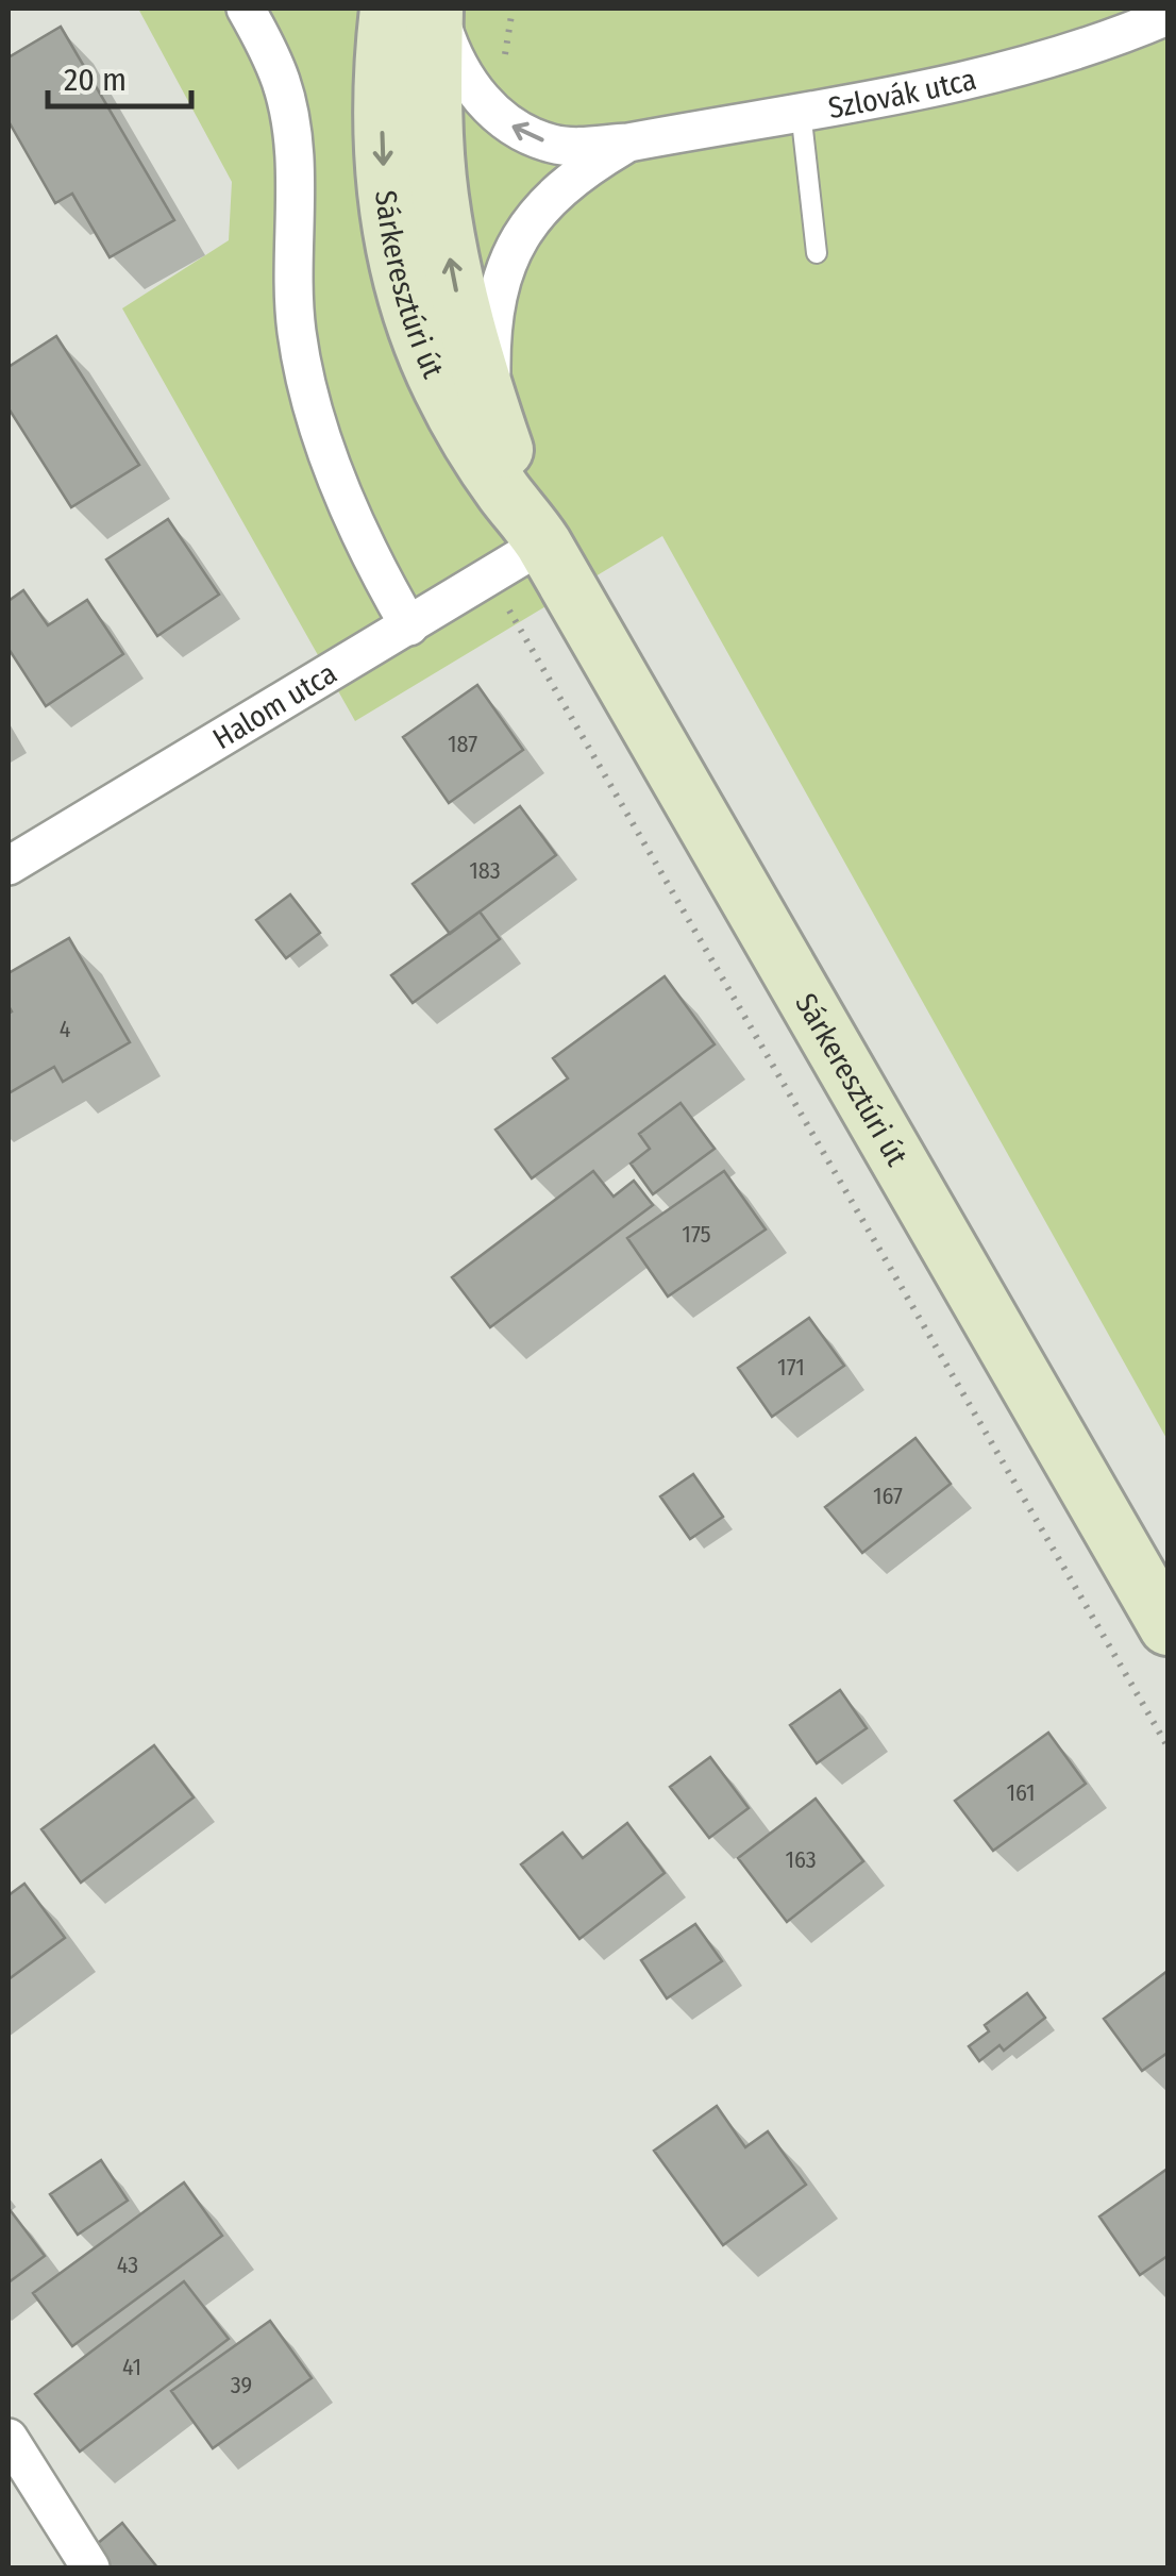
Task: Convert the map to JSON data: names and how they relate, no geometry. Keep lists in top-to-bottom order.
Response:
{
  "streets": {
    "main road": ["Sárkeresztúri út"],
    "street": ["Szlovák utca", "Halom utca"]
  },
  "crossings": [
    ["Szlovák utca", "Sárkeresztúri út"],
    ["Sárkeresztúri út", "Halom utca"]
  ],
  "house_numbers": [
    "187",
    "183",
    "4",
    "175",
    "171",
    "167",
    "161",
    "163",
    "43",
    "41",
    "39"
  ],
  "scale_bar": "20 m"
}
